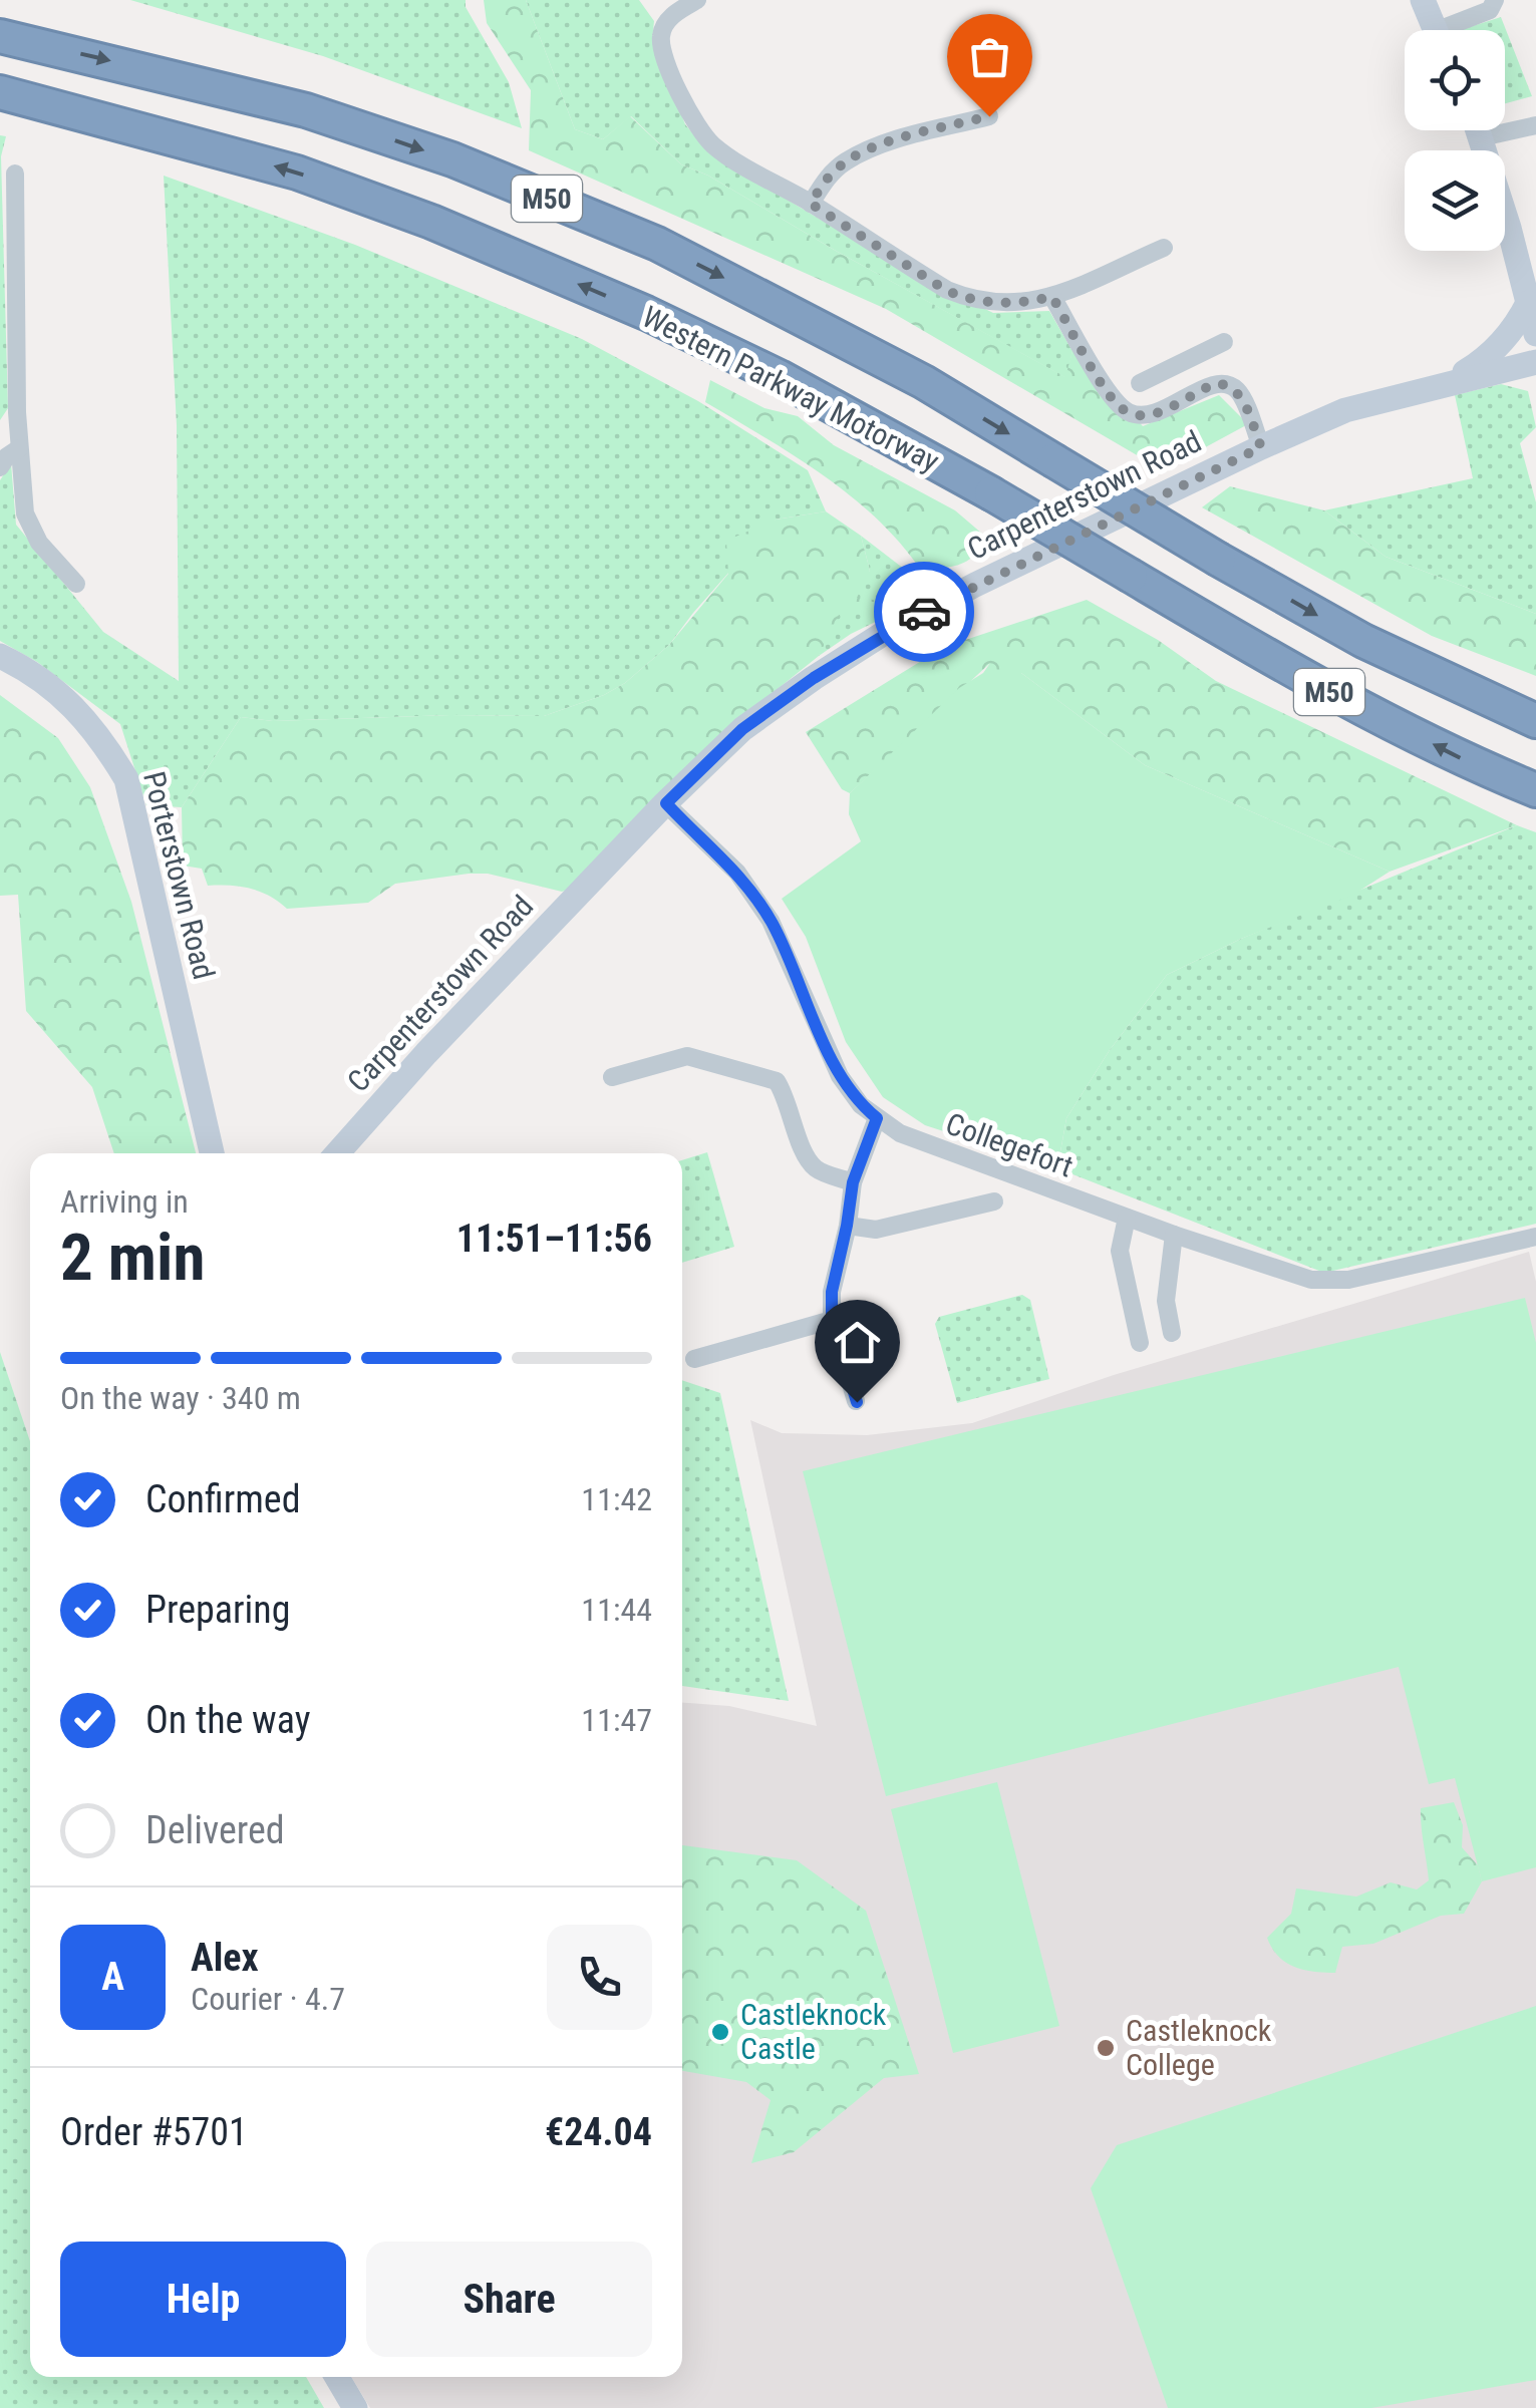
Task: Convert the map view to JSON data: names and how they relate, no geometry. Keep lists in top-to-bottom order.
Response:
{
  "streets": {
    "highway": ["M50", "Western Parkway Motorway"],
    "street": ["Carpenterstown Road", "Porterstown Road", "Collegefort"]
  },
  "crossings": [
    ["Carpenterstown Road", "Collegefort"]
  ],
  "places": ["Castleknock Castle", "Castleknock College"],
  "page": {
    "heading": ["2 min", "Arriving in", "11:51–11:56"],
    "panel": [
      "Alex",
      "Courier · 4.7",
      "Order #5701",
      "€24.04"
    ],
    "bar": "On the way · 340 m",
    "list": [
      ["Confirmed", "11:42"],
      ["Preparing", "11:44"],
      ["On the way", "11:47"],
      "Delivered"
    ],
    "round": "A",
    "buttons": ["Help", "Share"]
  }
}
